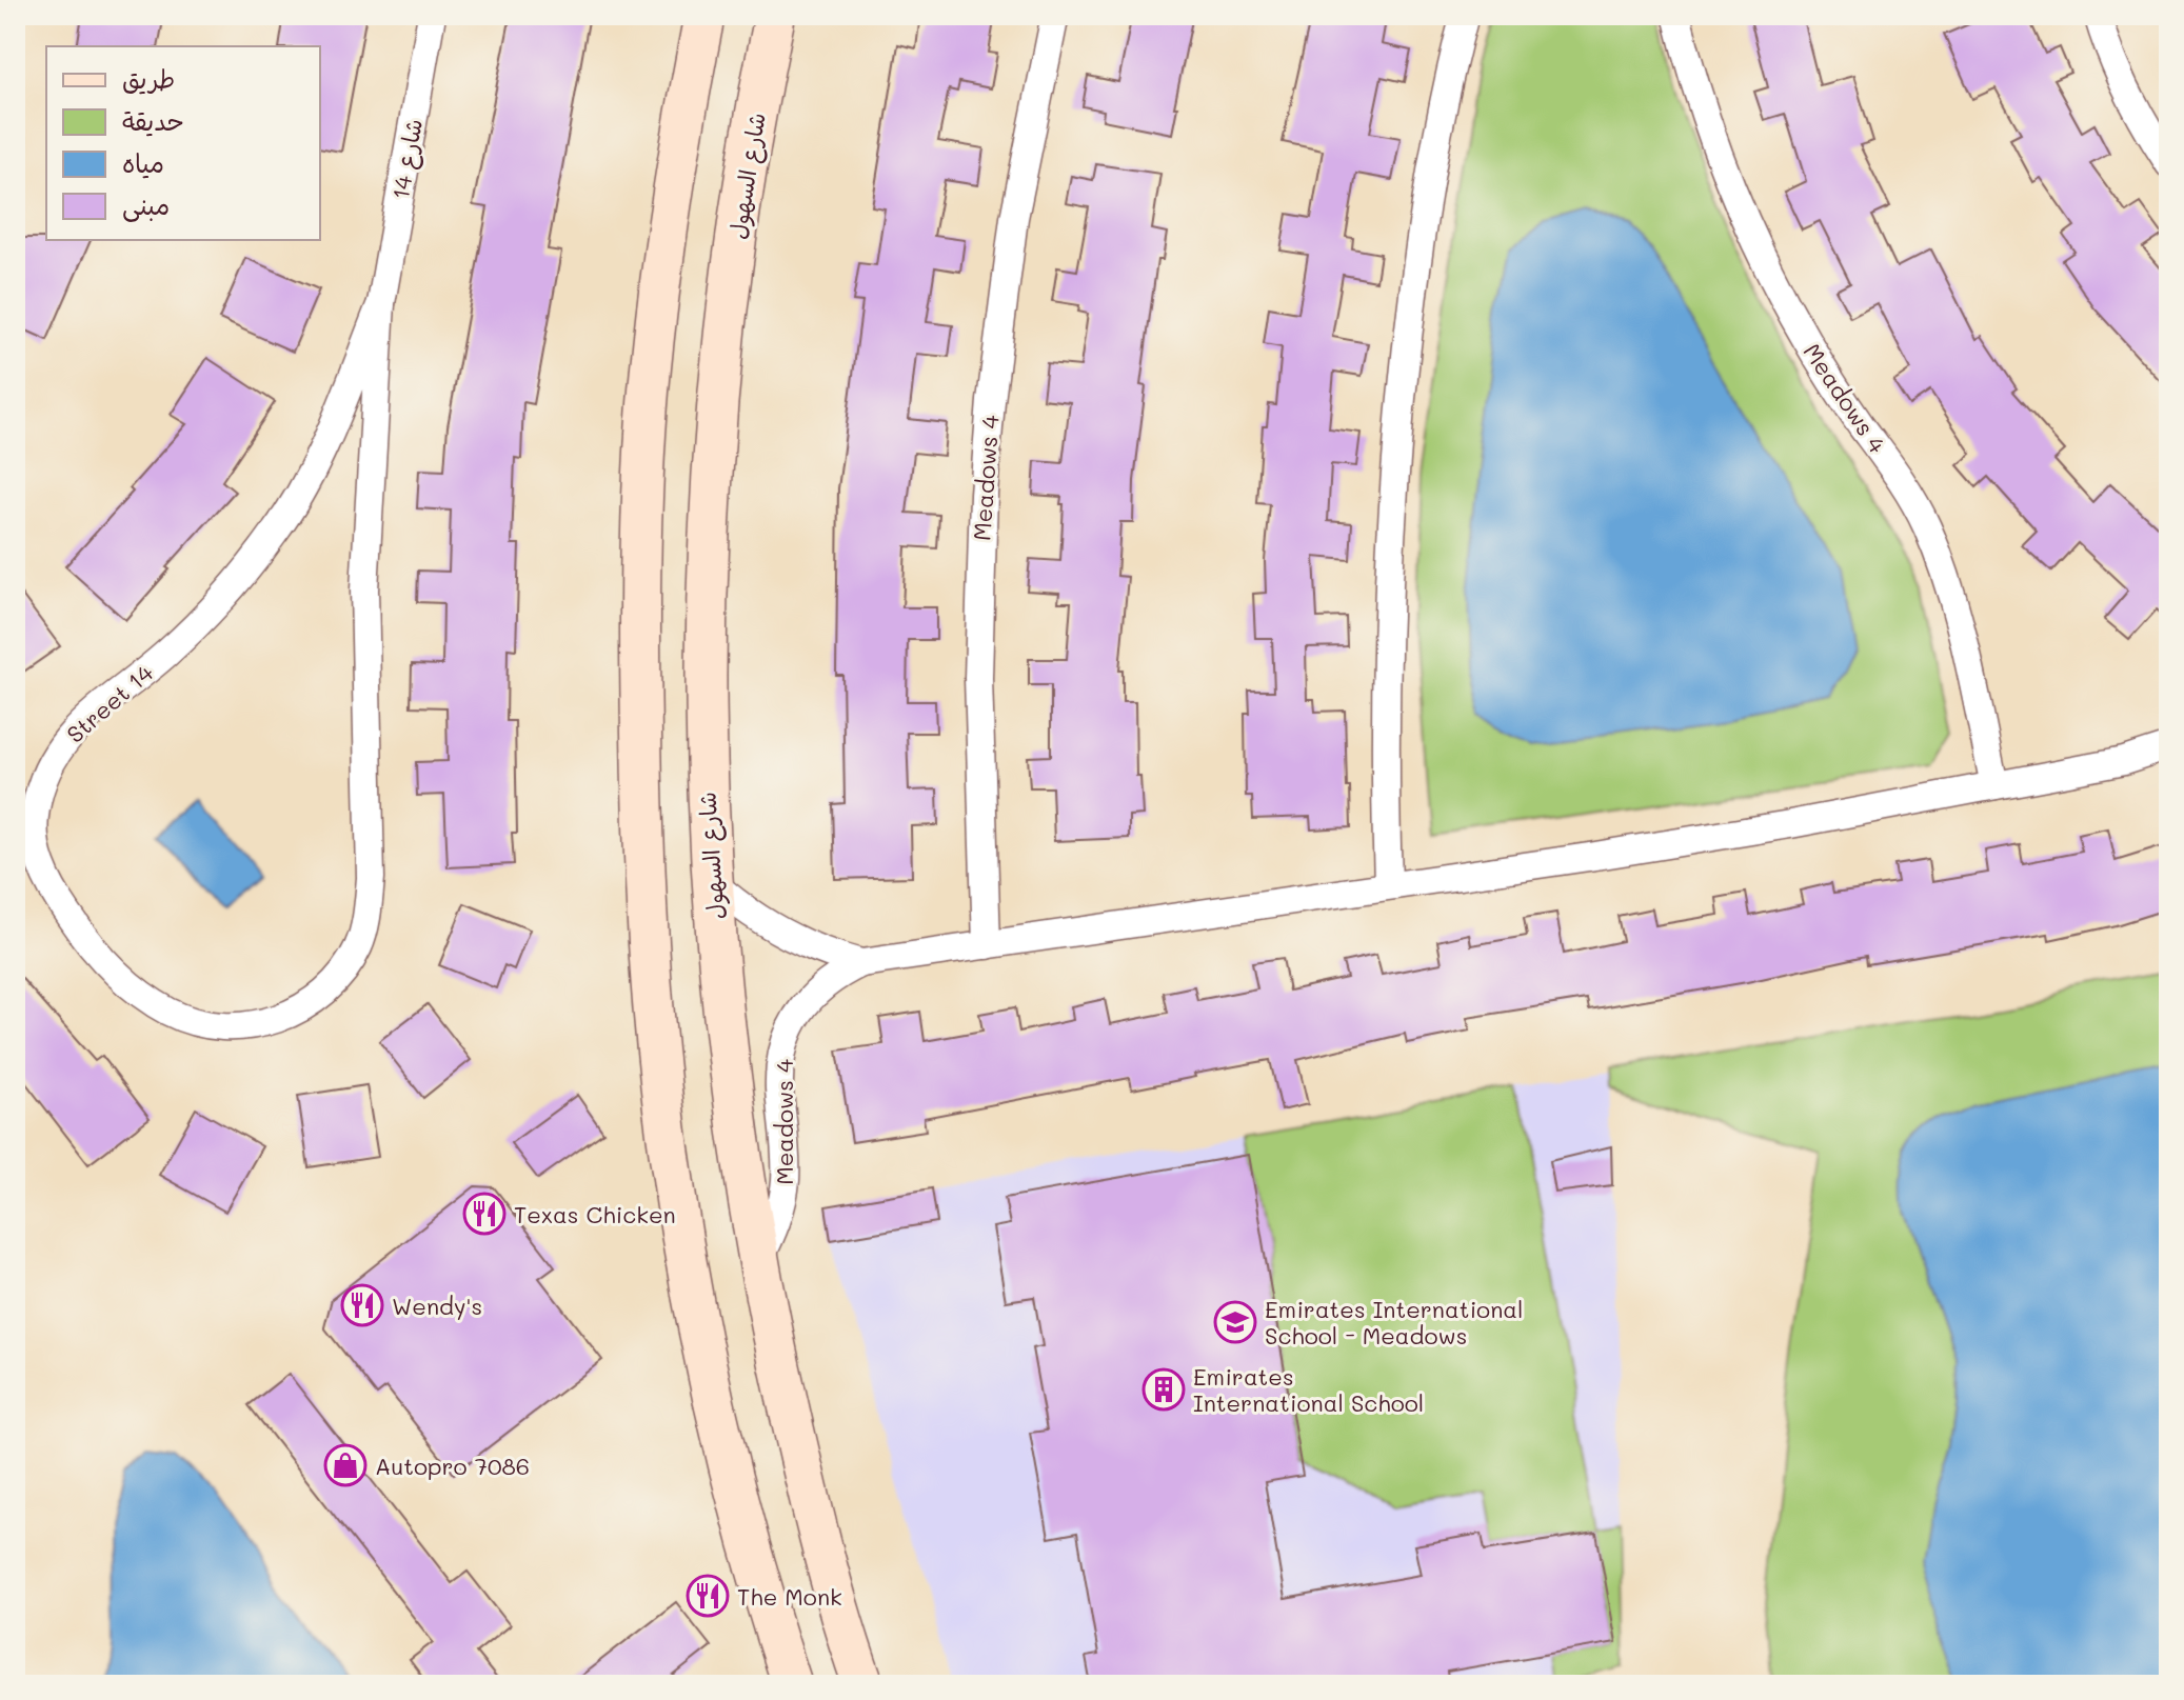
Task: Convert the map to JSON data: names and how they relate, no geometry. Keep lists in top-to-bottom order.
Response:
{
  "streets": {
    "main road": ["شارع السهول"],
    "street": ["شارع 14", "Meadows 4", "Street 14"]
  },
  "crossings": [
    ["شارع 14", "Street 14"],
    ["شارع السهول", "Meadows 4"]
  ],
  "places": {
    "restaurant": ["Texas Chicken", "Wendy's", "The Monk"],
    "school or university": ["Emirates International School - Meadows"],
    "building": ["Emirates International School"],
    "shop": ["Autopro 7086"]
  },
  "legend": [
    "طريق",
    "حديقة",
    "مياه",
    "مبنى"
  ]
}
